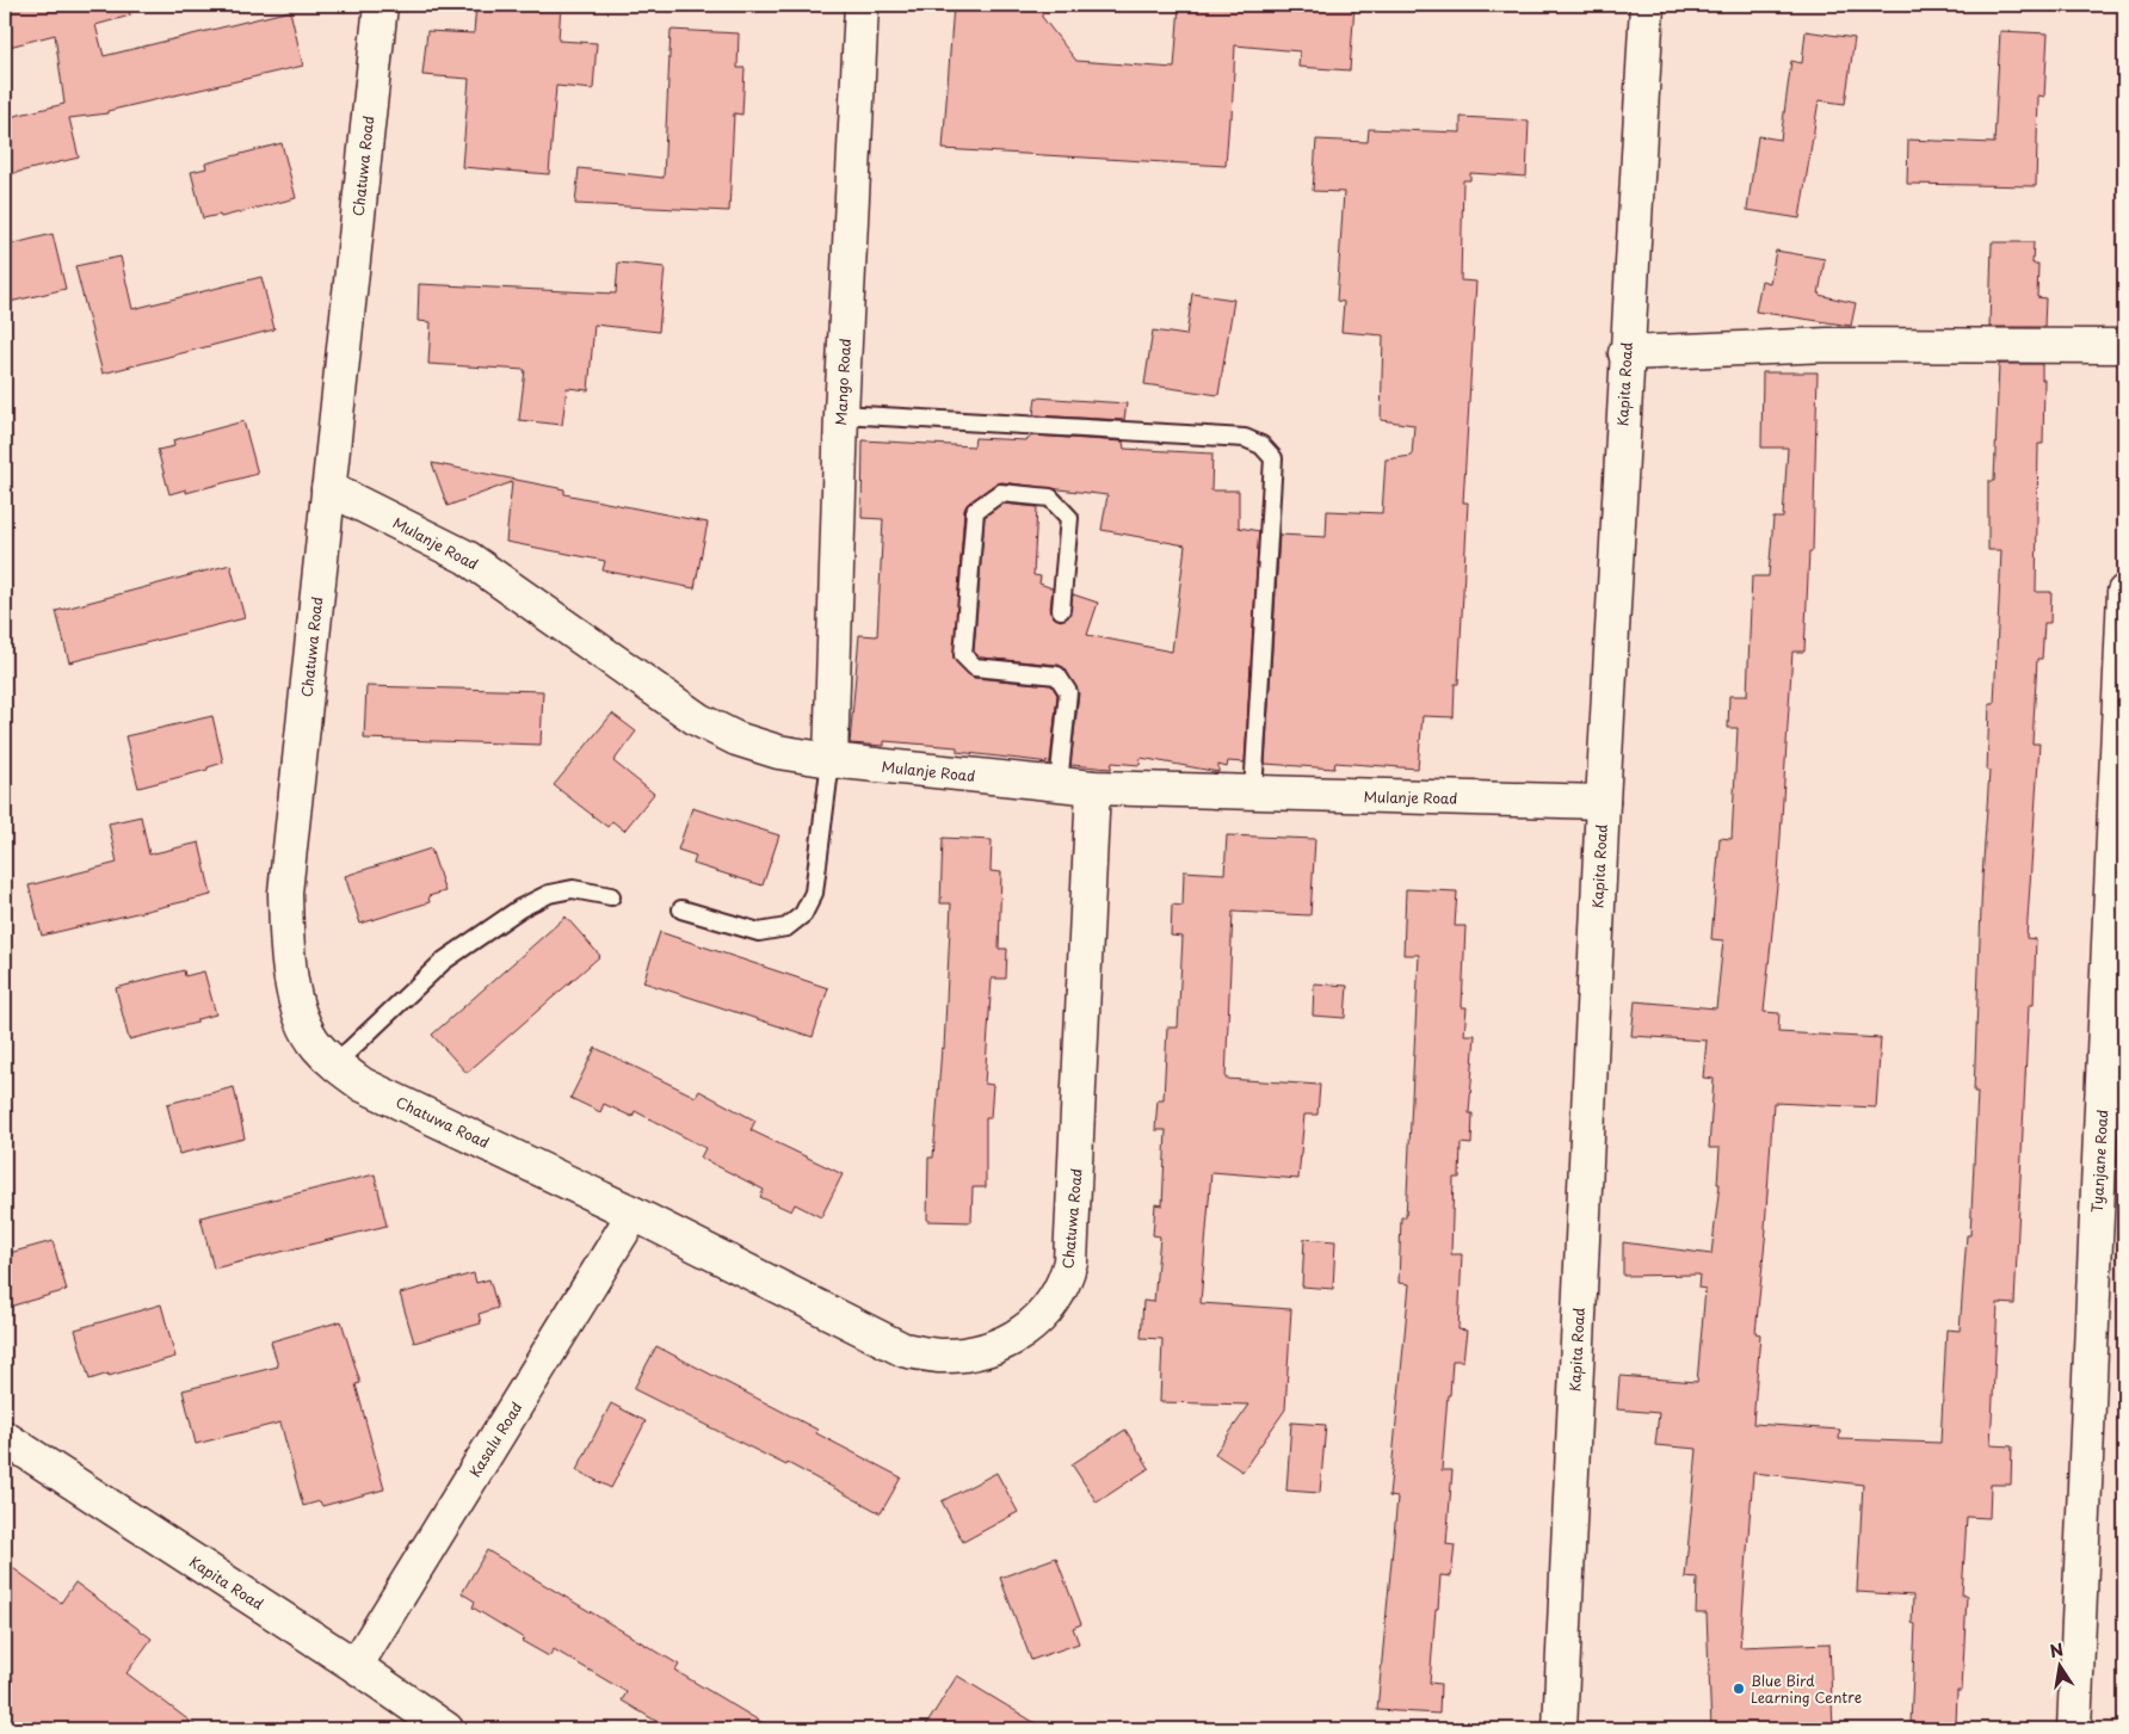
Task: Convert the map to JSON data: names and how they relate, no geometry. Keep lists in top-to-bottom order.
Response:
{
  "streets": {
    "street": [
      "Chatuwa Road",
      "Mango Road",
      "Kapita Road",
      "Mulanje Road",
      "Tyanjane Road",
      "Kasalu Road"
    ]
  },
  "crossings": [
    ["Chatuwa Road", "Mulanje Road"],
    ["Chatuwa Road", "Kasalu Road"],
    ["Mango Road", "Mulanje Road"],
    ["Kapita Road", "Mulanje Road"],
    ["Kapita Road", "Kasalu Road"]
  ],
  "places": ["Blue Bird Learning Centre"],
  "north": "top"
}
